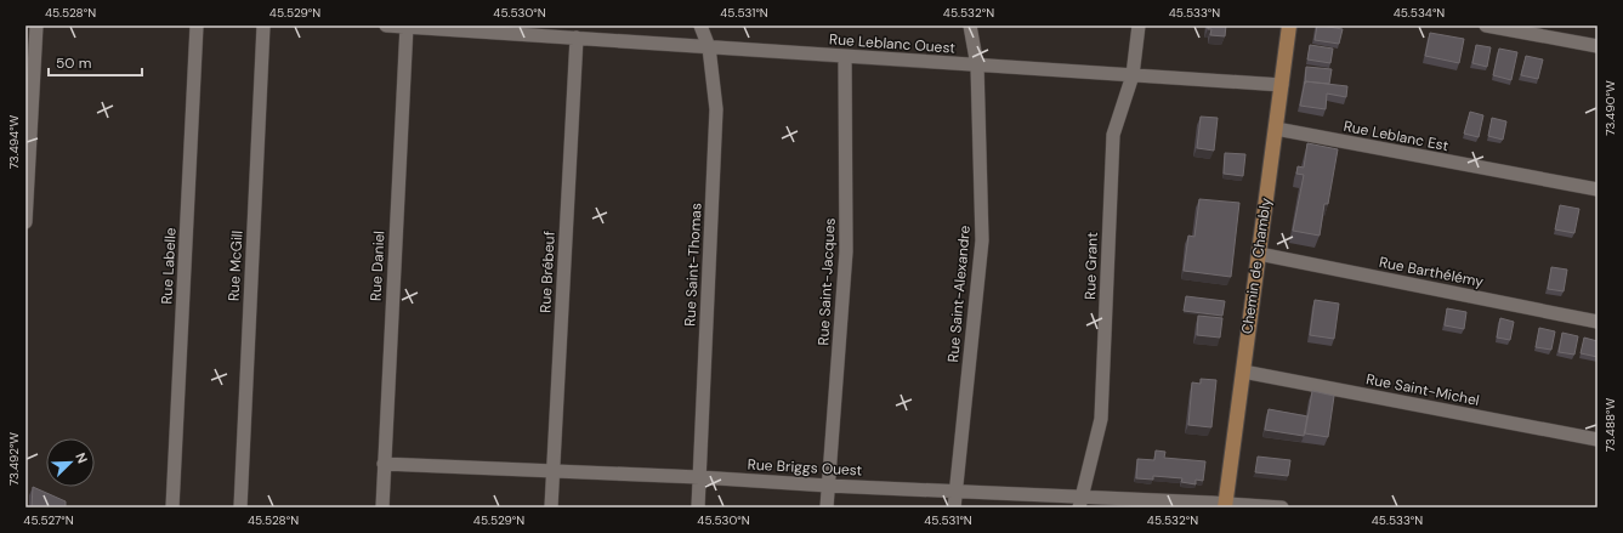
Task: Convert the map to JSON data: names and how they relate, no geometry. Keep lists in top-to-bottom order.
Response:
{
  "streets": {
    "main road": ["Chemin de Chambly"],
    "street": [
      "Rue Leblanc Ouest",
      "Rue Leblanc Est",
      "Rue Saint-Thomas",
      "Rue Labelle",
      "Rue McGill",
      "Rue Daniel",
      "Rue Grant",
      "Rue Brébeuf",
      "Rue Barthélémy",
      "Rue Saint-Jacques",
      "Rue Saint-Alexandre",
      "Rue Saint-Michel",
      "Rue Briggs Ouest"
    ]
  },
  "crossings": [
    ["Rue Leblanc Ouest", "Rue Saint-Thomas"],
    ["Rue Leblanc Ouest", "Rue Daniel"],
    ["Rue Leblanc Ouest", "Rue Grant"],
    ["Rue Leblanc Ouest", "Chemin de Chambly"],
    ["Rue Leblanc Ouest", "Rue Brébeuf"],
    ["Rue Leblanc Ouest", "Rue Saint-Jacques"],
    ["Rue Leblanc Ouest", "Rue Saint-Alexandre"],
    ["Rue Leblanc Est", "Chemin de Chambly"],
    ["Rue Saint-Thomas", "Rue Briggs Ouest"],
    ["Rue Daniel", "Rue Briggs Ouest"],
    ["Rue Grant", "Rue Briggs Ouest"],
    ["Chemin de Chambly", "Rue Barthélémy"],
    ["Chemin de Chambly", "Rue Saint-Michel"],
    ["Chemin de Chambly", "Rue Briggs Ouest"],
    ["Rue Brébeuf", "Rue Briggs Ouest"],
    ["Rue Saint-Jacques", "Rue Briggs Ouest"],
    ["Rue Saint-Alexandre", "Rue Briggs Ouest"]
  ],
  "scale_bar": "50 m",
  "north": "top right",
  "coordinates": [
    "45.528°N",
    "45.529°N",
    "45.530°N",
    "45.531°N",
    "45.532°N",
    "45.533°N",
    "45.534°N",
    "73.490°W",
    "73.494°W",
    "73.488°W",
    "73.492°W",
    "45.527°N"
  ]
}
